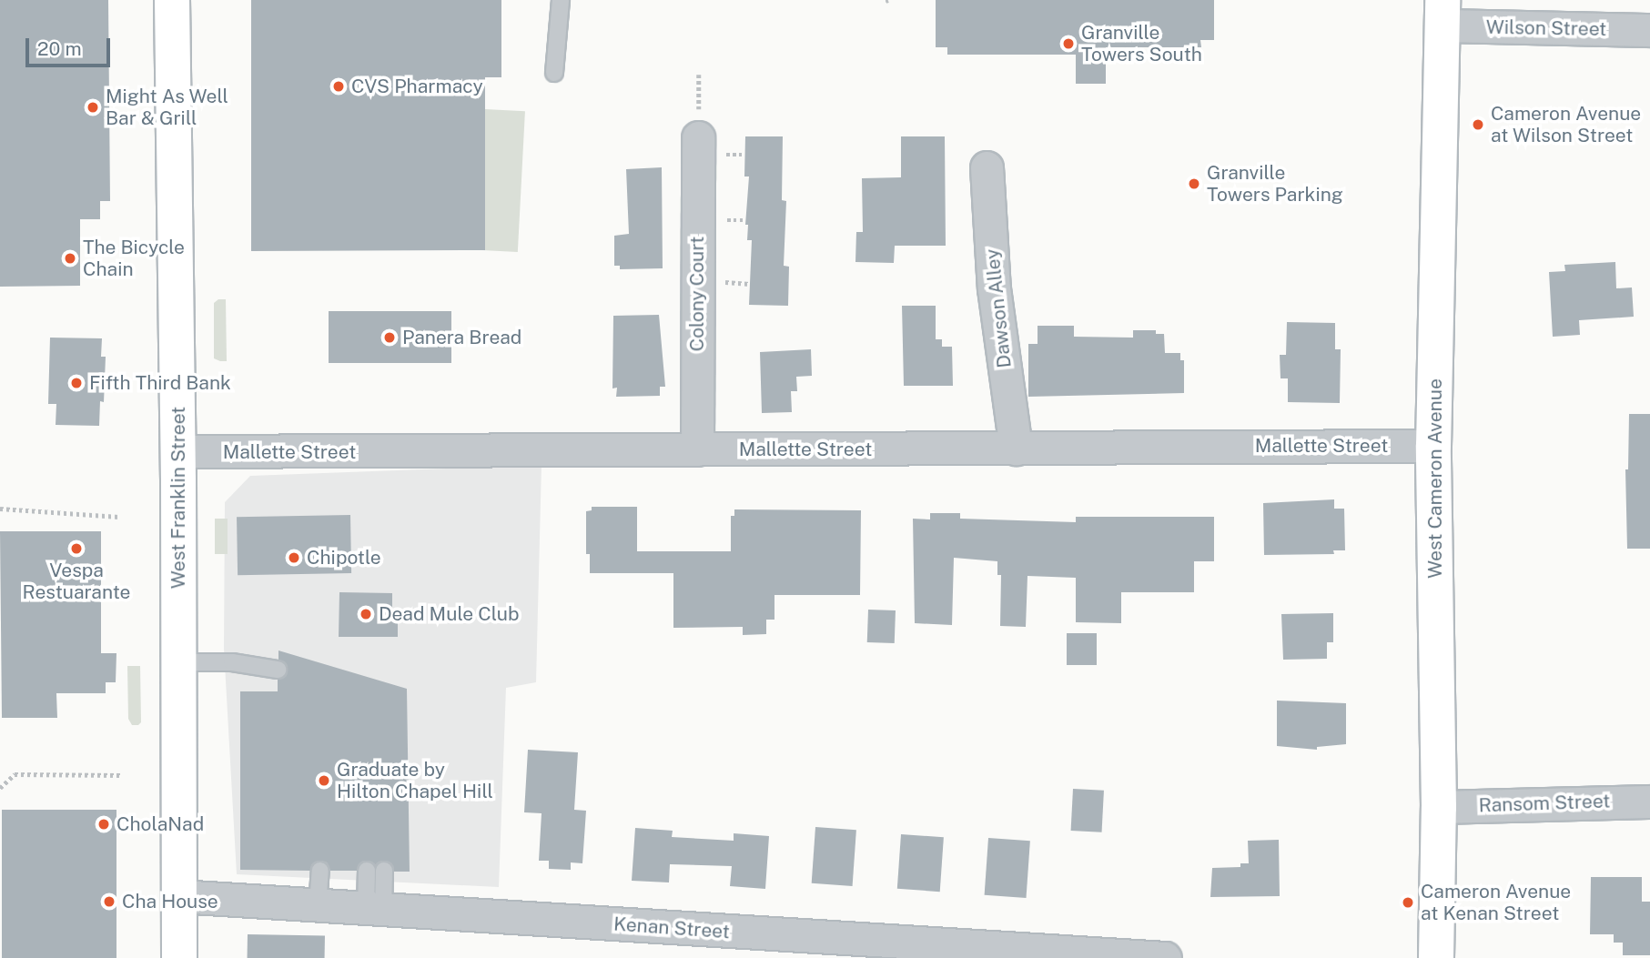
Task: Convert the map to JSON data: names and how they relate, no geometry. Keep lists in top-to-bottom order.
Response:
{
  "streets": {
    "main road": ["West Cameron Avenue", "West Franklin Street"],
    "street": [
      "Wilson Street",
      "Colony Court",
      "Dawson Alley",
      "Mallette Street",
      "Ransom Street",
      "Kenan Street"
    ]
  },
  "crossings": [
    ["Wilson Street", "West Cameron Avenue"],
    ["Colony Court", "Mallette Street"],
    ["Dawson Alley", "Mallette Street"],
    ["Mallette Street", "West Cameron Avenue"],
    ["Mallette Street", "West Franklin Street"],
    ["West Cameron Avenue", "Ransom Street"],
    ["West Franklin Street", "Kenan Street"]
  ],
  "places": [
    "Granville Towers South",
    "CVS Pharmacy",
    "Might As Well Bar & Grill",
    "Cameron Avenue at Wilson Street",
    "Granville Towers Parking",
    "The Bicycle Chain",
    "Panera Bread",
    "Fifth Third Bank",
    "Vespa Restuarante",
    "Chipotle",
    "Dead Mule Club",
    "Graduate by Hilton Chapel Hill",
    "CholaNad",
    "Cha House",
    "Cameron Avenue at Kenan Street"
  ],
  "scale_bar": "20 m"
}
